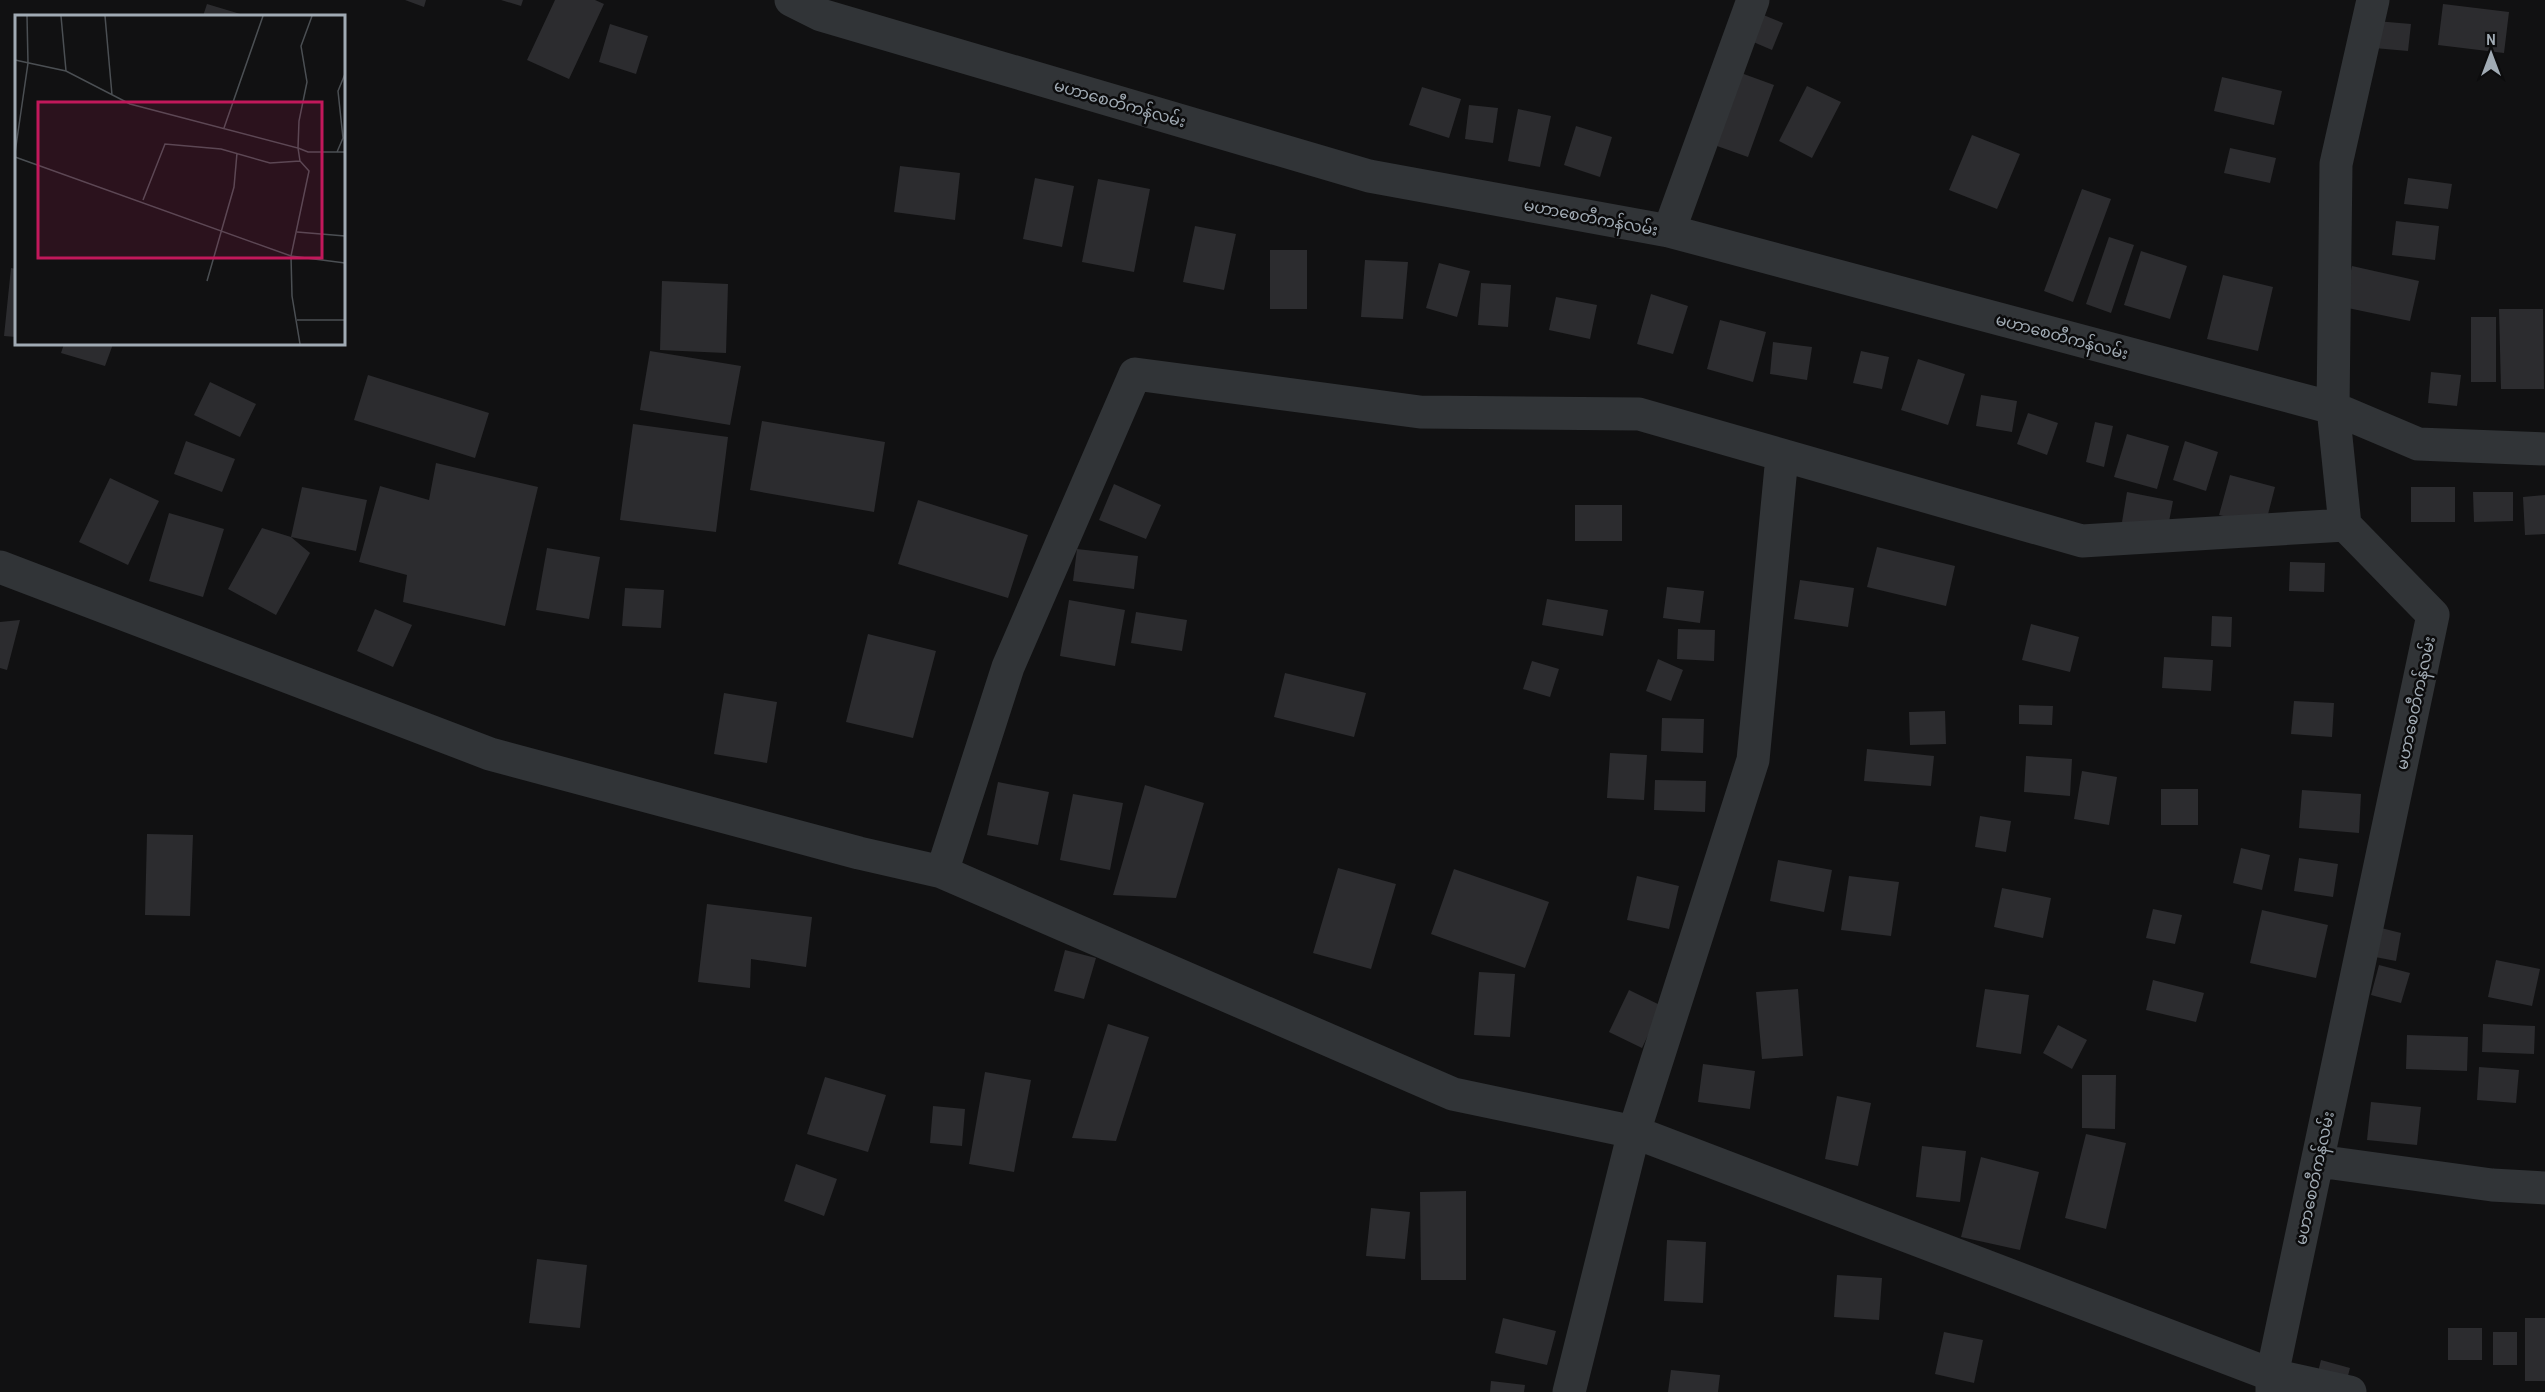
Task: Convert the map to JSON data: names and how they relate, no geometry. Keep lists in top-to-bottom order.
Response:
{
  "streets": {
    "street": ["မဟာစေတီကန်လမ်း"]
  },
  "north": "top"
}
